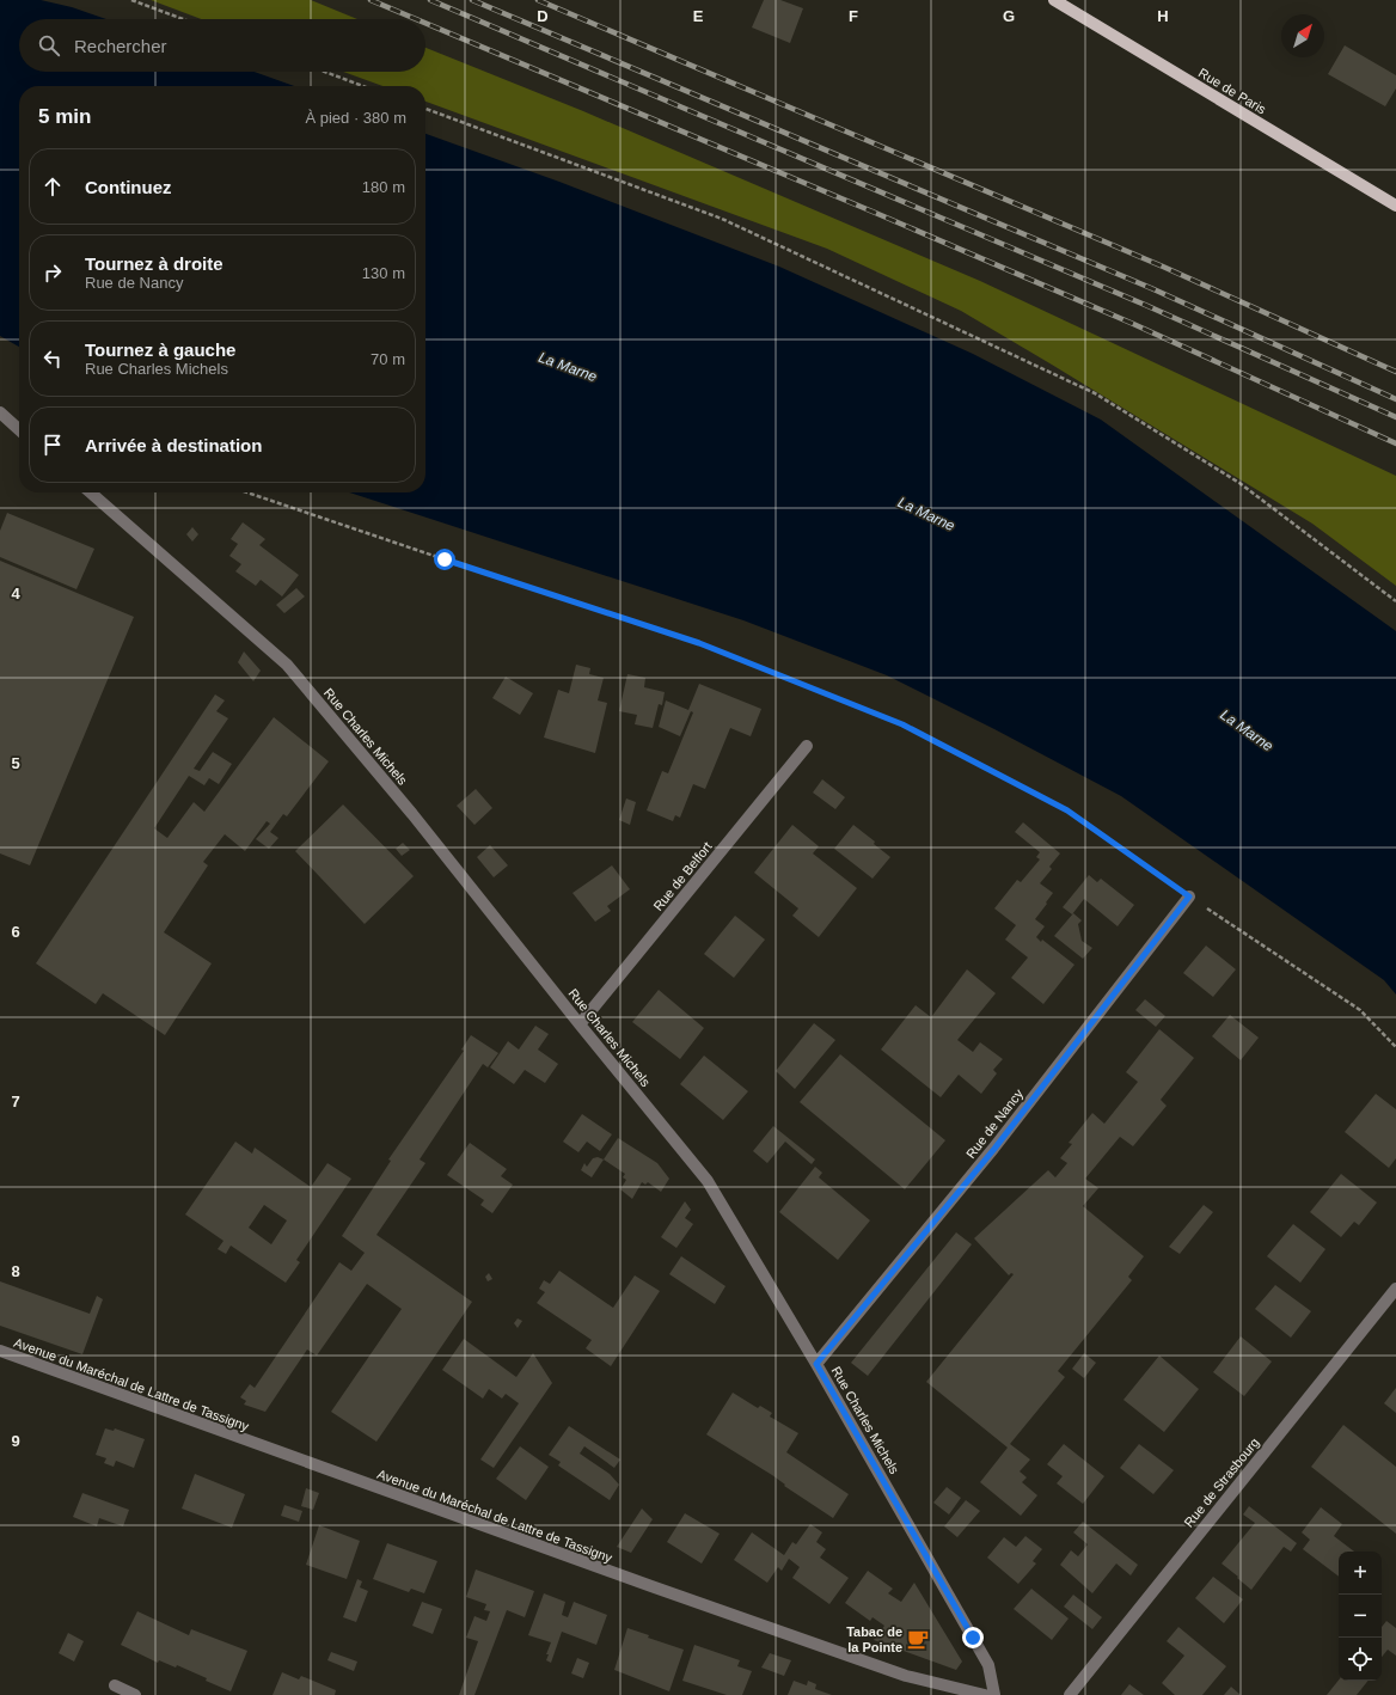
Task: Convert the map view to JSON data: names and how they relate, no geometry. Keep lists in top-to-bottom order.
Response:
{
  "streets": {
    "main road": ["Rue de Paris"],
    "street": [
      "Rue Charles Michels",
      "Rue de Belfort",
      "Rue de Nancy",
      "Avenue du Maréchal de Lattre de Tassigny",
      "Rue de Strasbourg"
    ]
  },
  "crossings": [
    ["Rue Charles Michels", "Rue de Belfort"],
    ["Rue Charles Michels", "Rue de Nancy"]
  ],
  "water": ["La Marne"],
  "places": {
    "cafe": ["Tabac de la Pointe"]
  },
  "north": "top right",
  "page": {
    "search": "Rechercher",
    "heading": ["5 min", "À pied · 380 m"],
    "list": [
      ["Continuez", "180 m"],
      ["Tournez à droite", "Rue de Nancy", "130 m"],
      ["Tournez à gauche", "Rue Charles Michels", "70 m"],
      "Arrivée à destination"
    ],
    "map_buttons": ["+", "−"]
  },
  "grid": {
    "columns": [
      "D",
      "E",
      "F",
      "G",
      "H"
    ],
    "rows": [
      "4",
      "5",
      "6",
      "7",
      "8",
      "9"
    ]
  }
}
